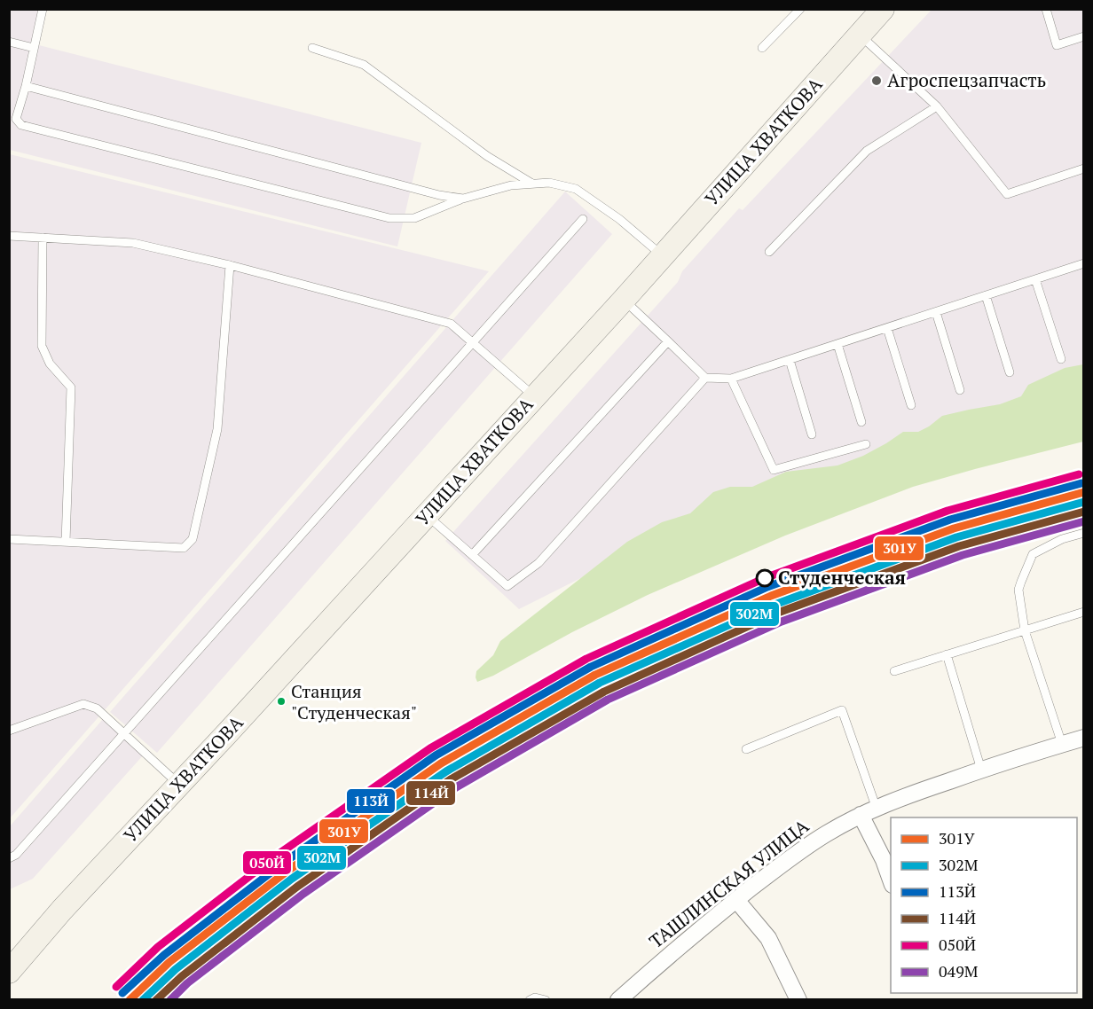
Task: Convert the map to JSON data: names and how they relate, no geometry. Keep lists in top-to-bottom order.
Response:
{
  "streets": {
    "main road": ["УЛИЦА ХВАТКОВА"],
    "street": ["ТАШЛИНСКАЯ УЛИЦА"]
  },
  "places": ["Агроспецзапчасть", "Студенческая", "Станция \"Студенческая\""],
  "lines": [
    "transit line 050Й",
    "transit line 113Й",
    "transit line 301У",
    "transit line 302М",
    "transit line 114Й",
    "transit line 049М"
  ],
  "legend": [
    "301У",
    "302М",
    "113Й",
    "114Й",
    "050Й",
    "049М"
  ]
}
